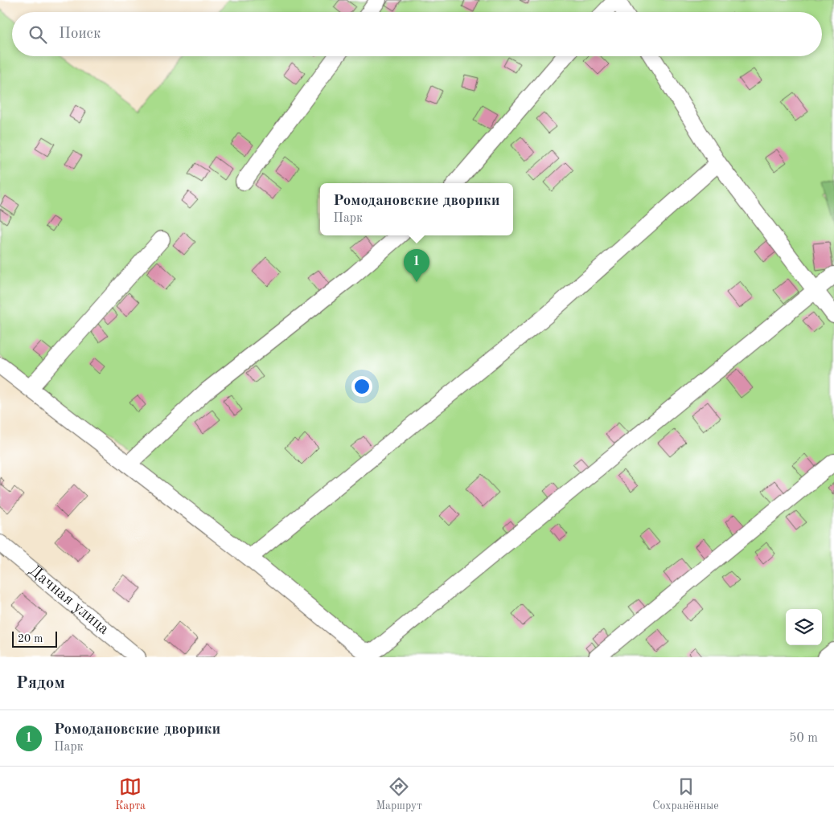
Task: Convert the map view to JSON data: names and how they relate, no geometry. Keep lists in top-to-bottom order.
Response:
{
  "streets": {
    "street": ["Дачная улица"]
  },
  "scale_bar": "20 m",
  "page": {
    "search": "Поиск",
    "popup": ["Ромодановские дворики", "Парк"],
    "pins": "1",
    "scale": "20 m",
    "heading": "Рядом",
    "list": [
      {
        "mark": "1",
        "name": "Ромодановские дворики",
        "note": "Парк",
        "value": "50 m"
      }
    ],
    "nav": ["Карта", "Маршрут", "Сохранённые"]
  }
}
